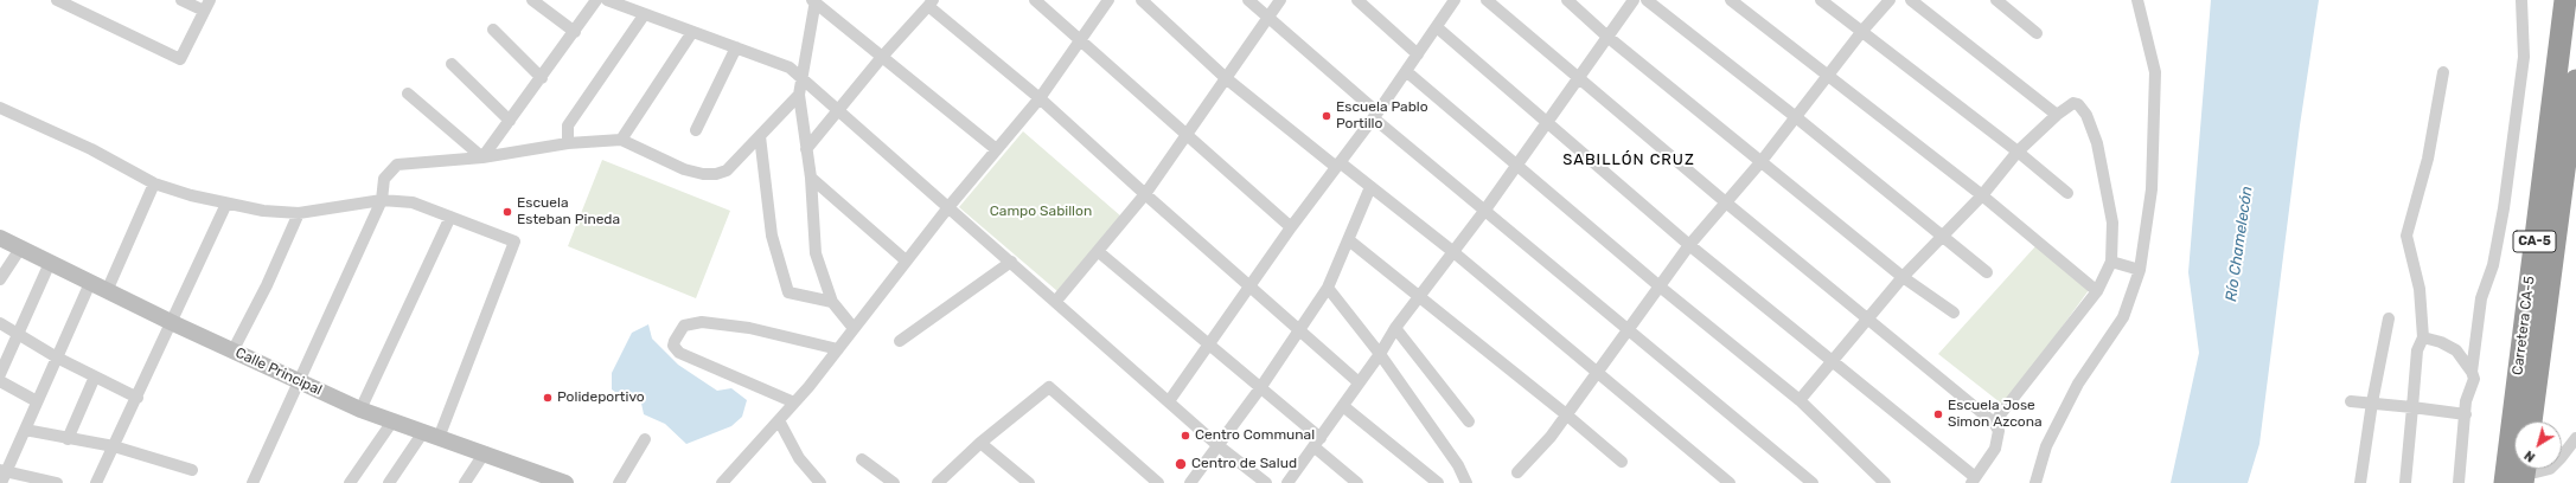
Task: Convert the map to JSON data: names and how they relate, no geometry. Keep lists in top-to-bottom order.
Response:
{
  "streets": {
    "highway": ["CA-5", "Carretera CA-5"],
    "street": ["Calle Principal"]
  },
  "districts": ["SABILLÓN CRUZ"],
  "water": ["Río Chamelecón"],
  "parks": ["Campo Sabillon"],
  "places": [
    "Escuela Pablo Portillo",
    "Escuela Esteban Pineda",
    "Polideportivo",
    "Escuela Jose Simon Azcona",
    "Centro Communal",
    "Centro de Salud"
  ],
  "north": "bottom left"
}
